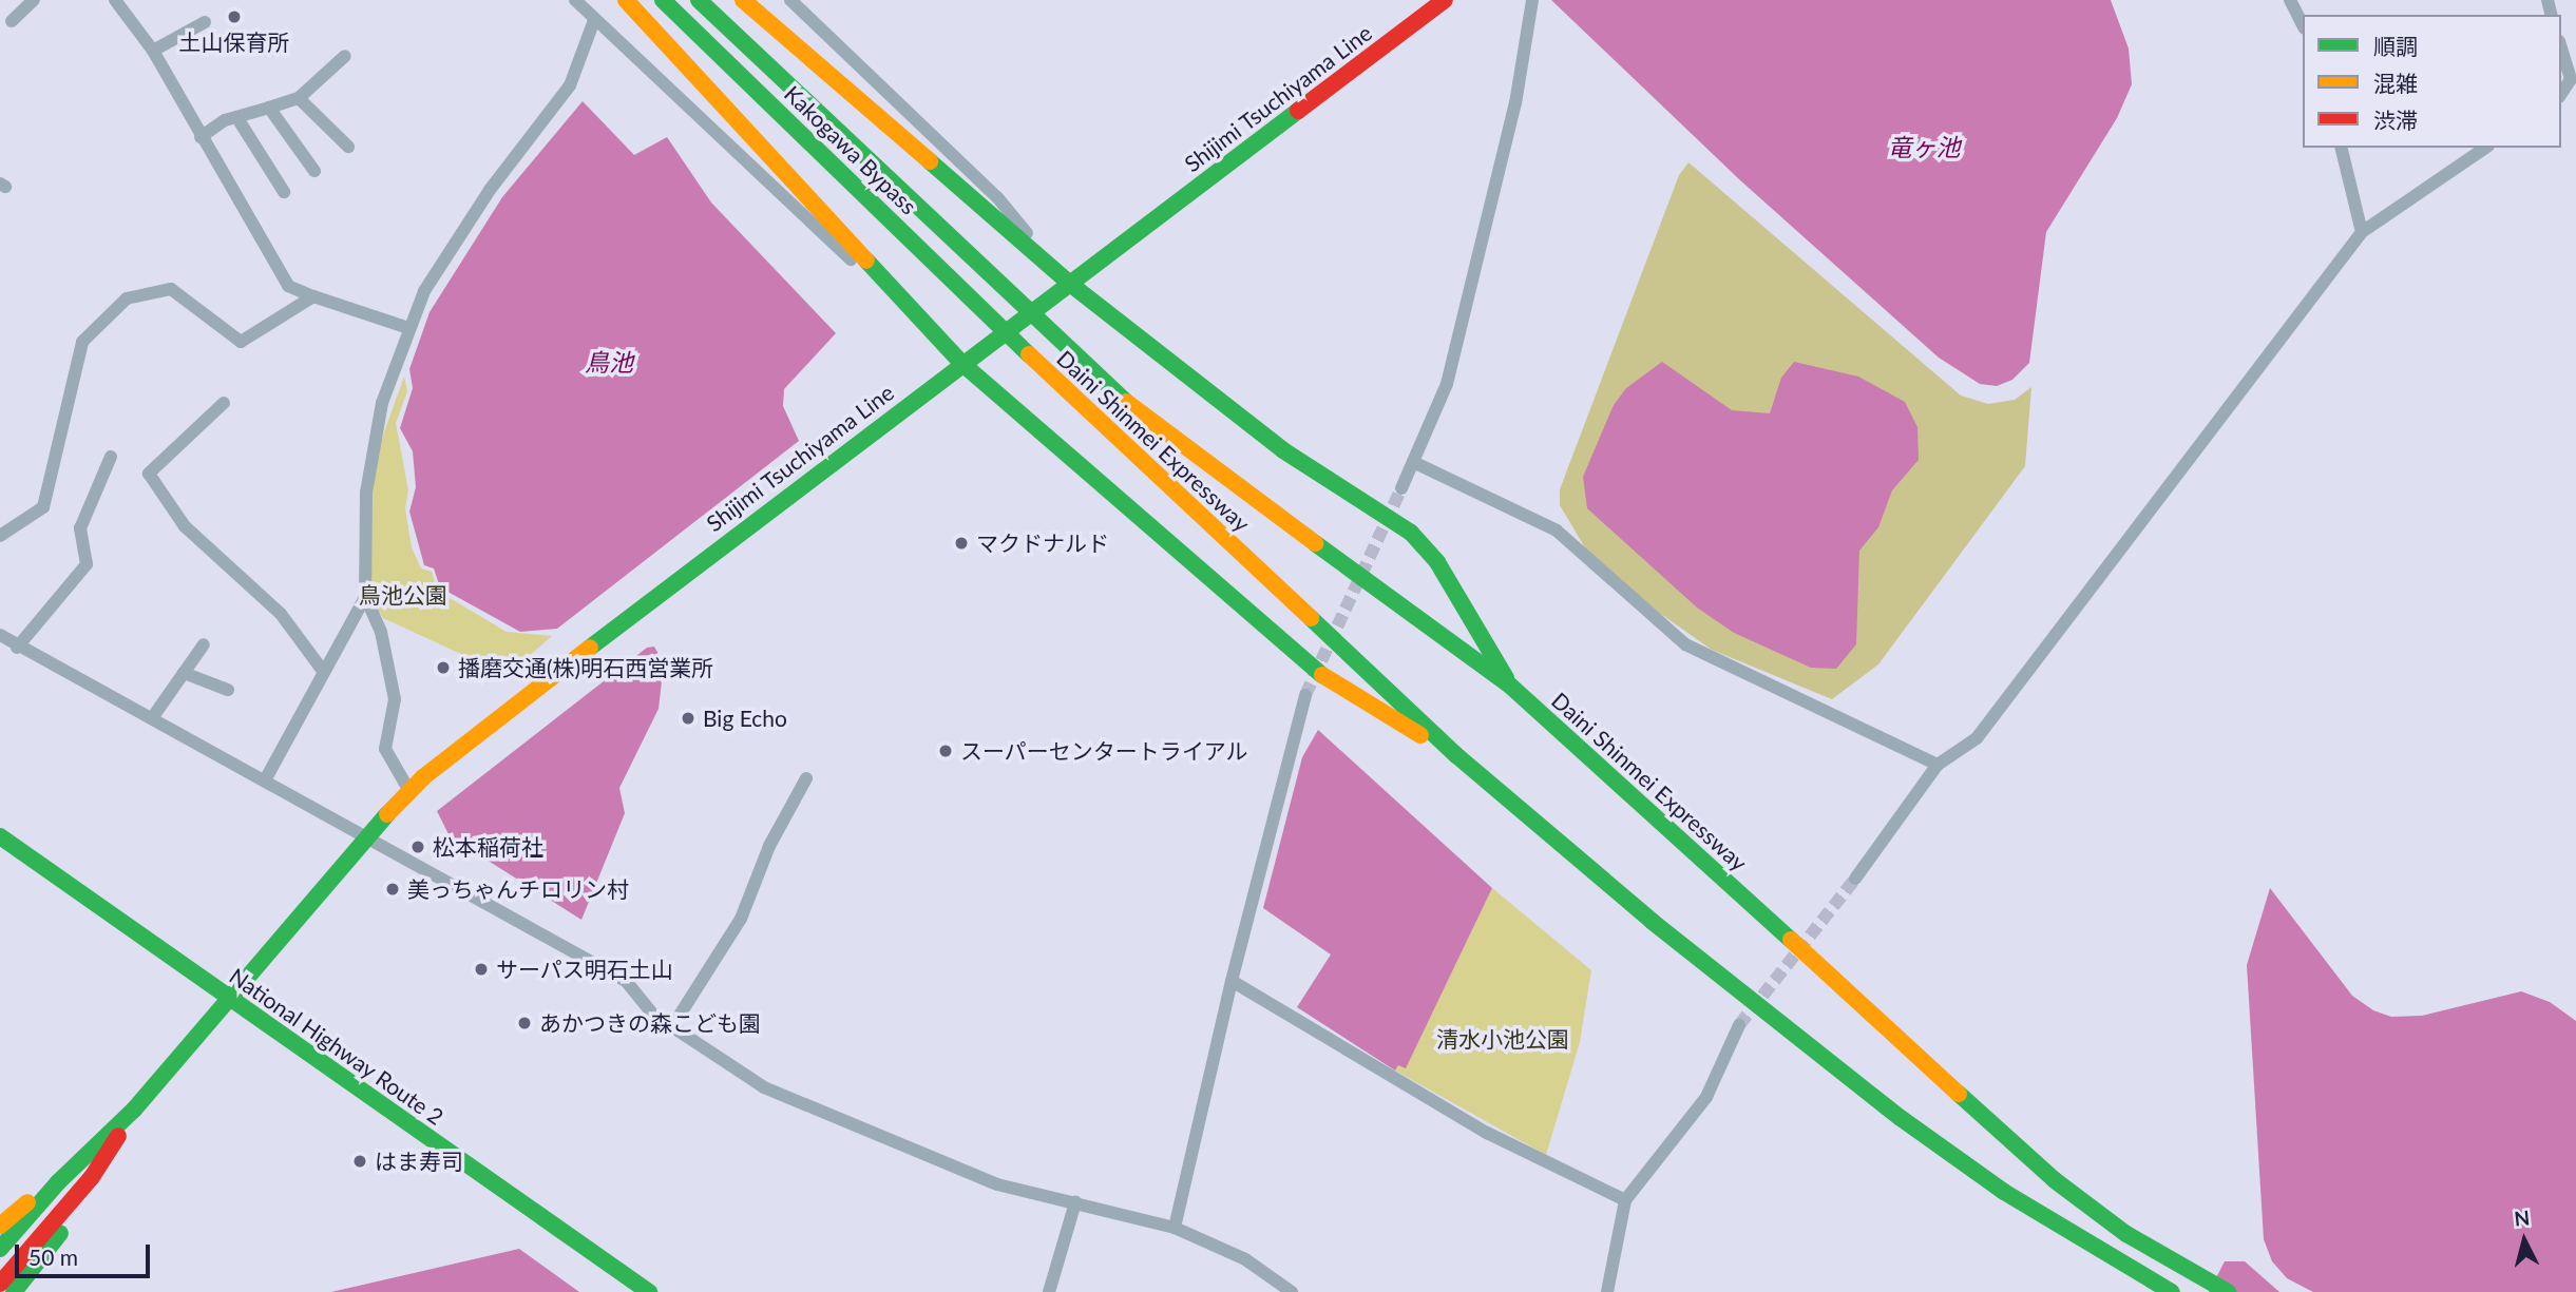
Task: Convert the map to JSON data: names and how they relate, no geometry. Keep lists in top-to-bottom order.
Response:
{
  "streets": {
    "main road": [
      "Shijimi Tsuchiyama Line",
      "Kakogawa Bypass",
      "Daini Shinmei Expressway",
      "National Highway Route 2"
    ]
  },
  "crossings": [
    ["Shijimi Tsuchiyama Line", "National Highway Route 2"],
    ["Kakogawa Bypass", "Daini Shinmei Expressway"]
  ],
  "water": ["竜ヶ池", "鳥池"],
  "parks": ["鳥池公園", "清水小池公園"],
  "places": [
    "土山保育所",
    "マクドナルド",
    "播磨交通(株)明石西営業所",
    "Big Echo",
    "スーパーセンタートライアル",
    "松本稲荷社",
    "美っちゃんチロリン村",
    "サーパス明石土山",
    "あかつきの森こども園",
    "はま寿司"
  ],
  "legend": ["順調", "混雑", "渋滞"],
  "scale_bar": "50 m",
  "north": "top"
}
